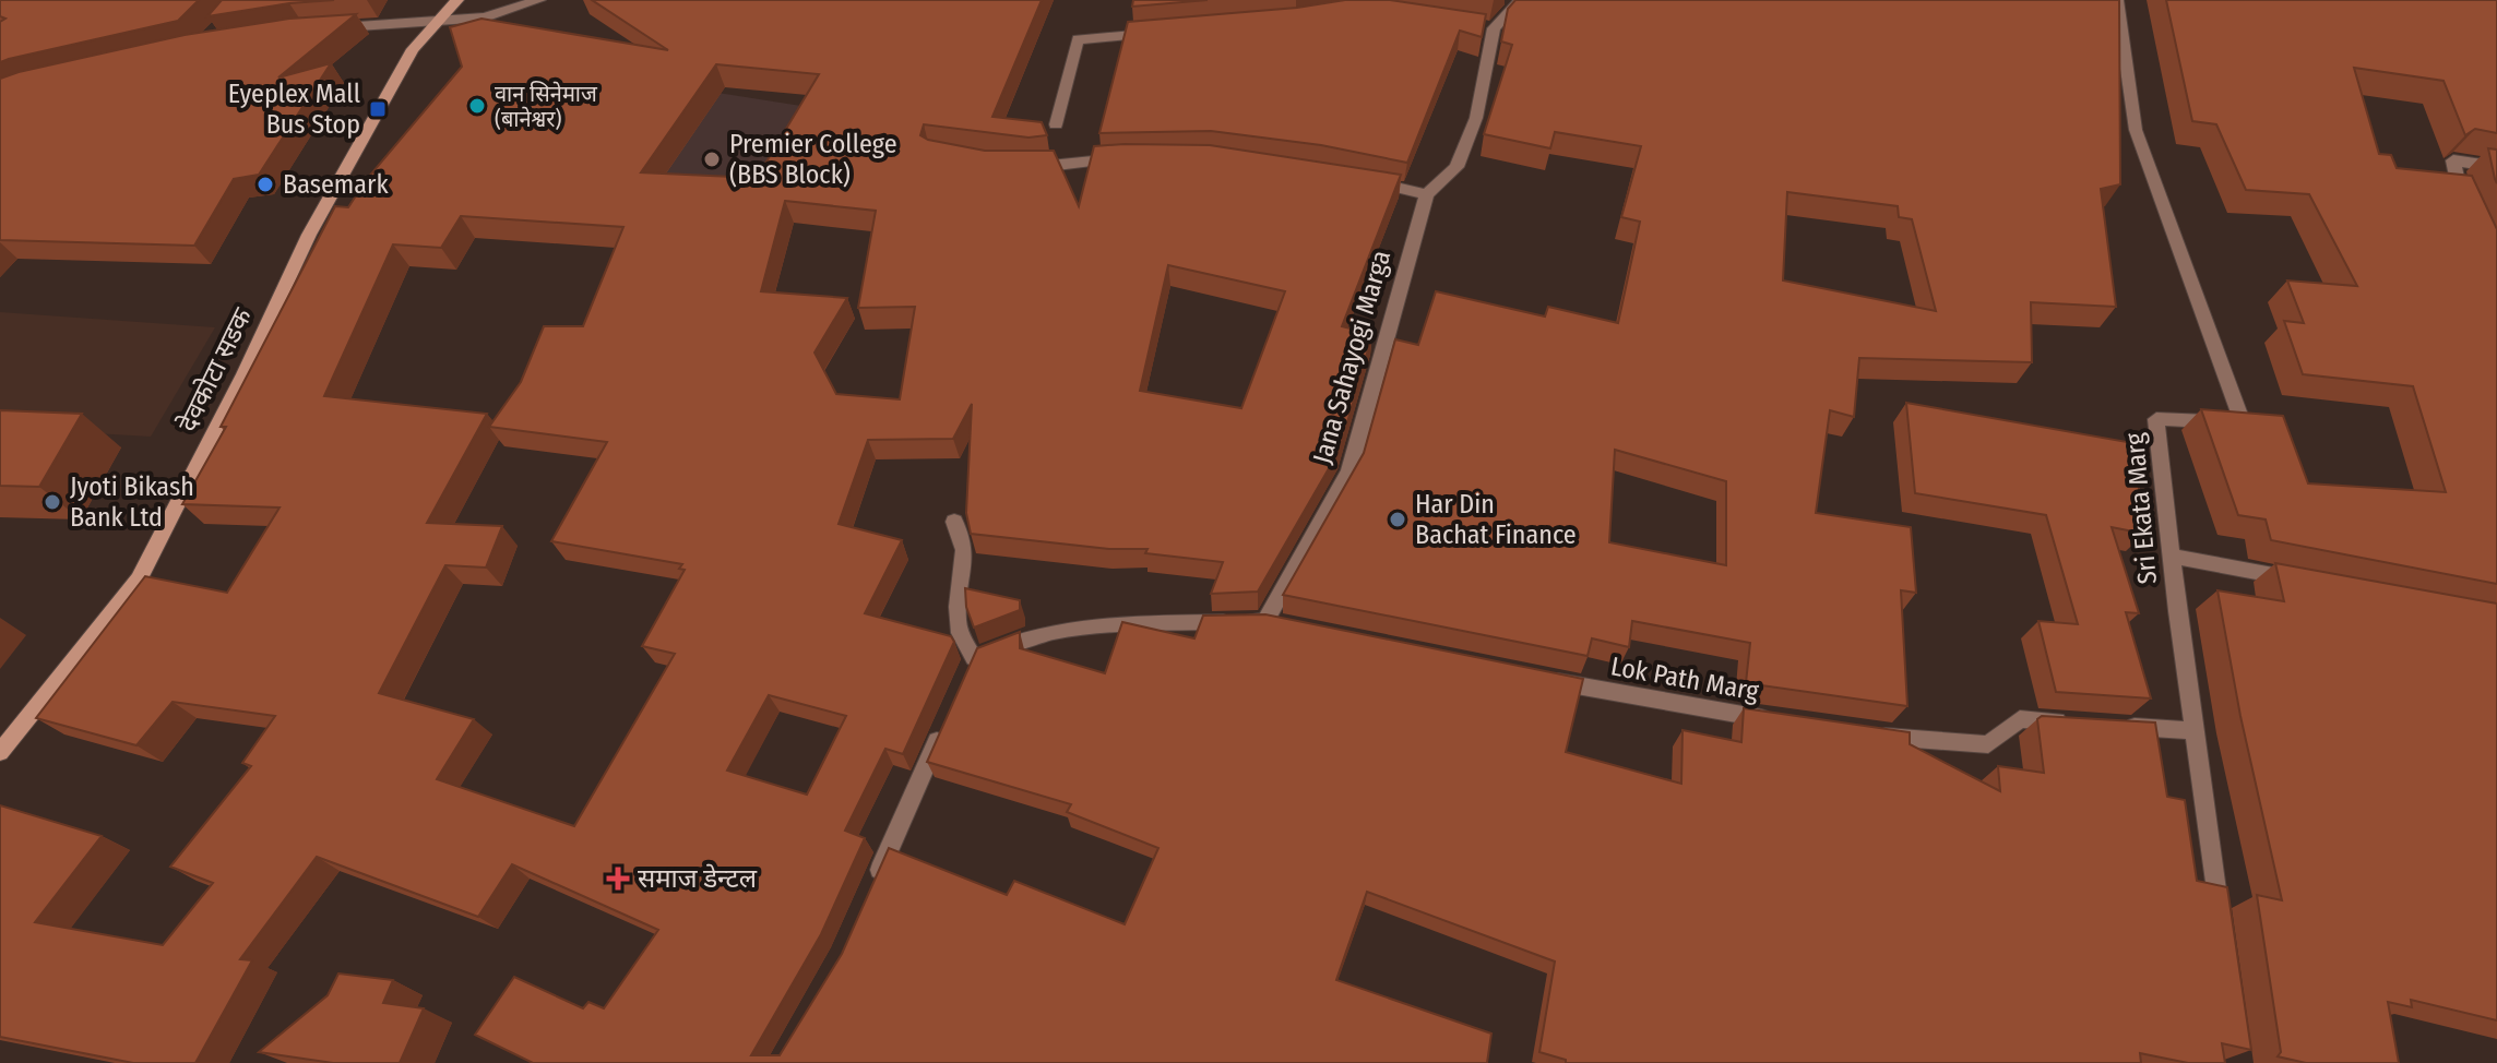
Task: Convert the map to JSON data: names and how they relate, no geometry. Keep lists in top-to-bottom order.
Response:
{
  "streets": {
    "main road": ["देवकोटा सडक"],
    "street": ["Jana Sahayogi Marga", "Sri Ekata Marg", "Lok Path Marg"]
  },
  "places": {
    "other": [
      "वान सिनेमाज (बानेश्वर)",
      "Premier College (BBS Block)",
      "Basemark",
      "Jyoti Bikash Bank Ltd",
      "Har Din Bachat Finance"
    ],
    "transit": ["Eyeplex Mall Bus Stop"],
    "health": ["समाज डेन्टल"]
  }
}
